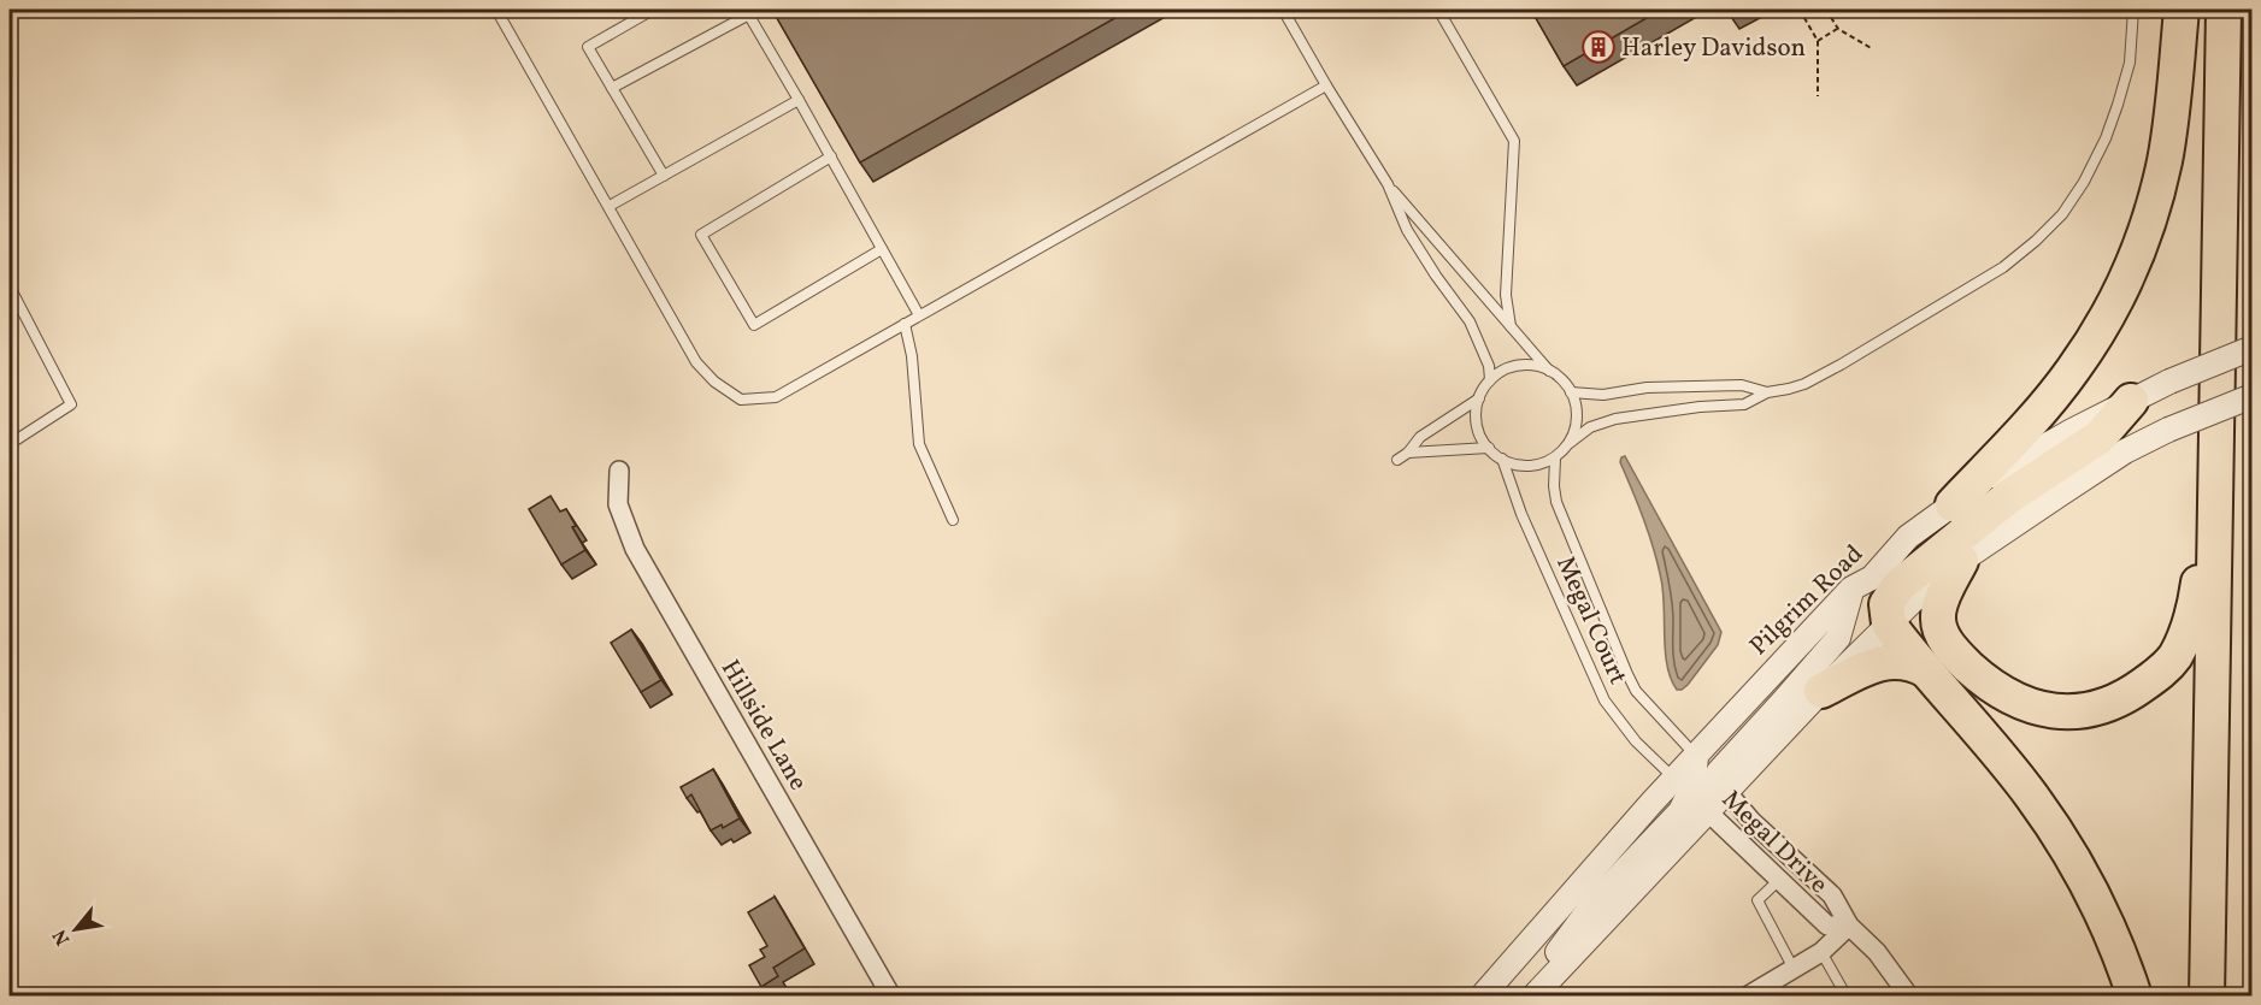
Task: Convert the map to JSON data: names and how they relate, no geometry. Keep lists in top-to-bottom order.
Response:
{
  "streets": {
    "street": ["Pilgrim Road", "Hillside Lane", "Megal Drive"],
    "lane": ["Megal Court"]
  },
  "crossings": [
    ["Pilgrim Road", "Megal Court"],
    ["Pilgrim Road", "Megal Drive"],
    ["Megal Court", "Megal Drive"]
  ],
  "places": {
    "building": ["Harley Davidson"]
  },
  "north": "bottom left"
}
